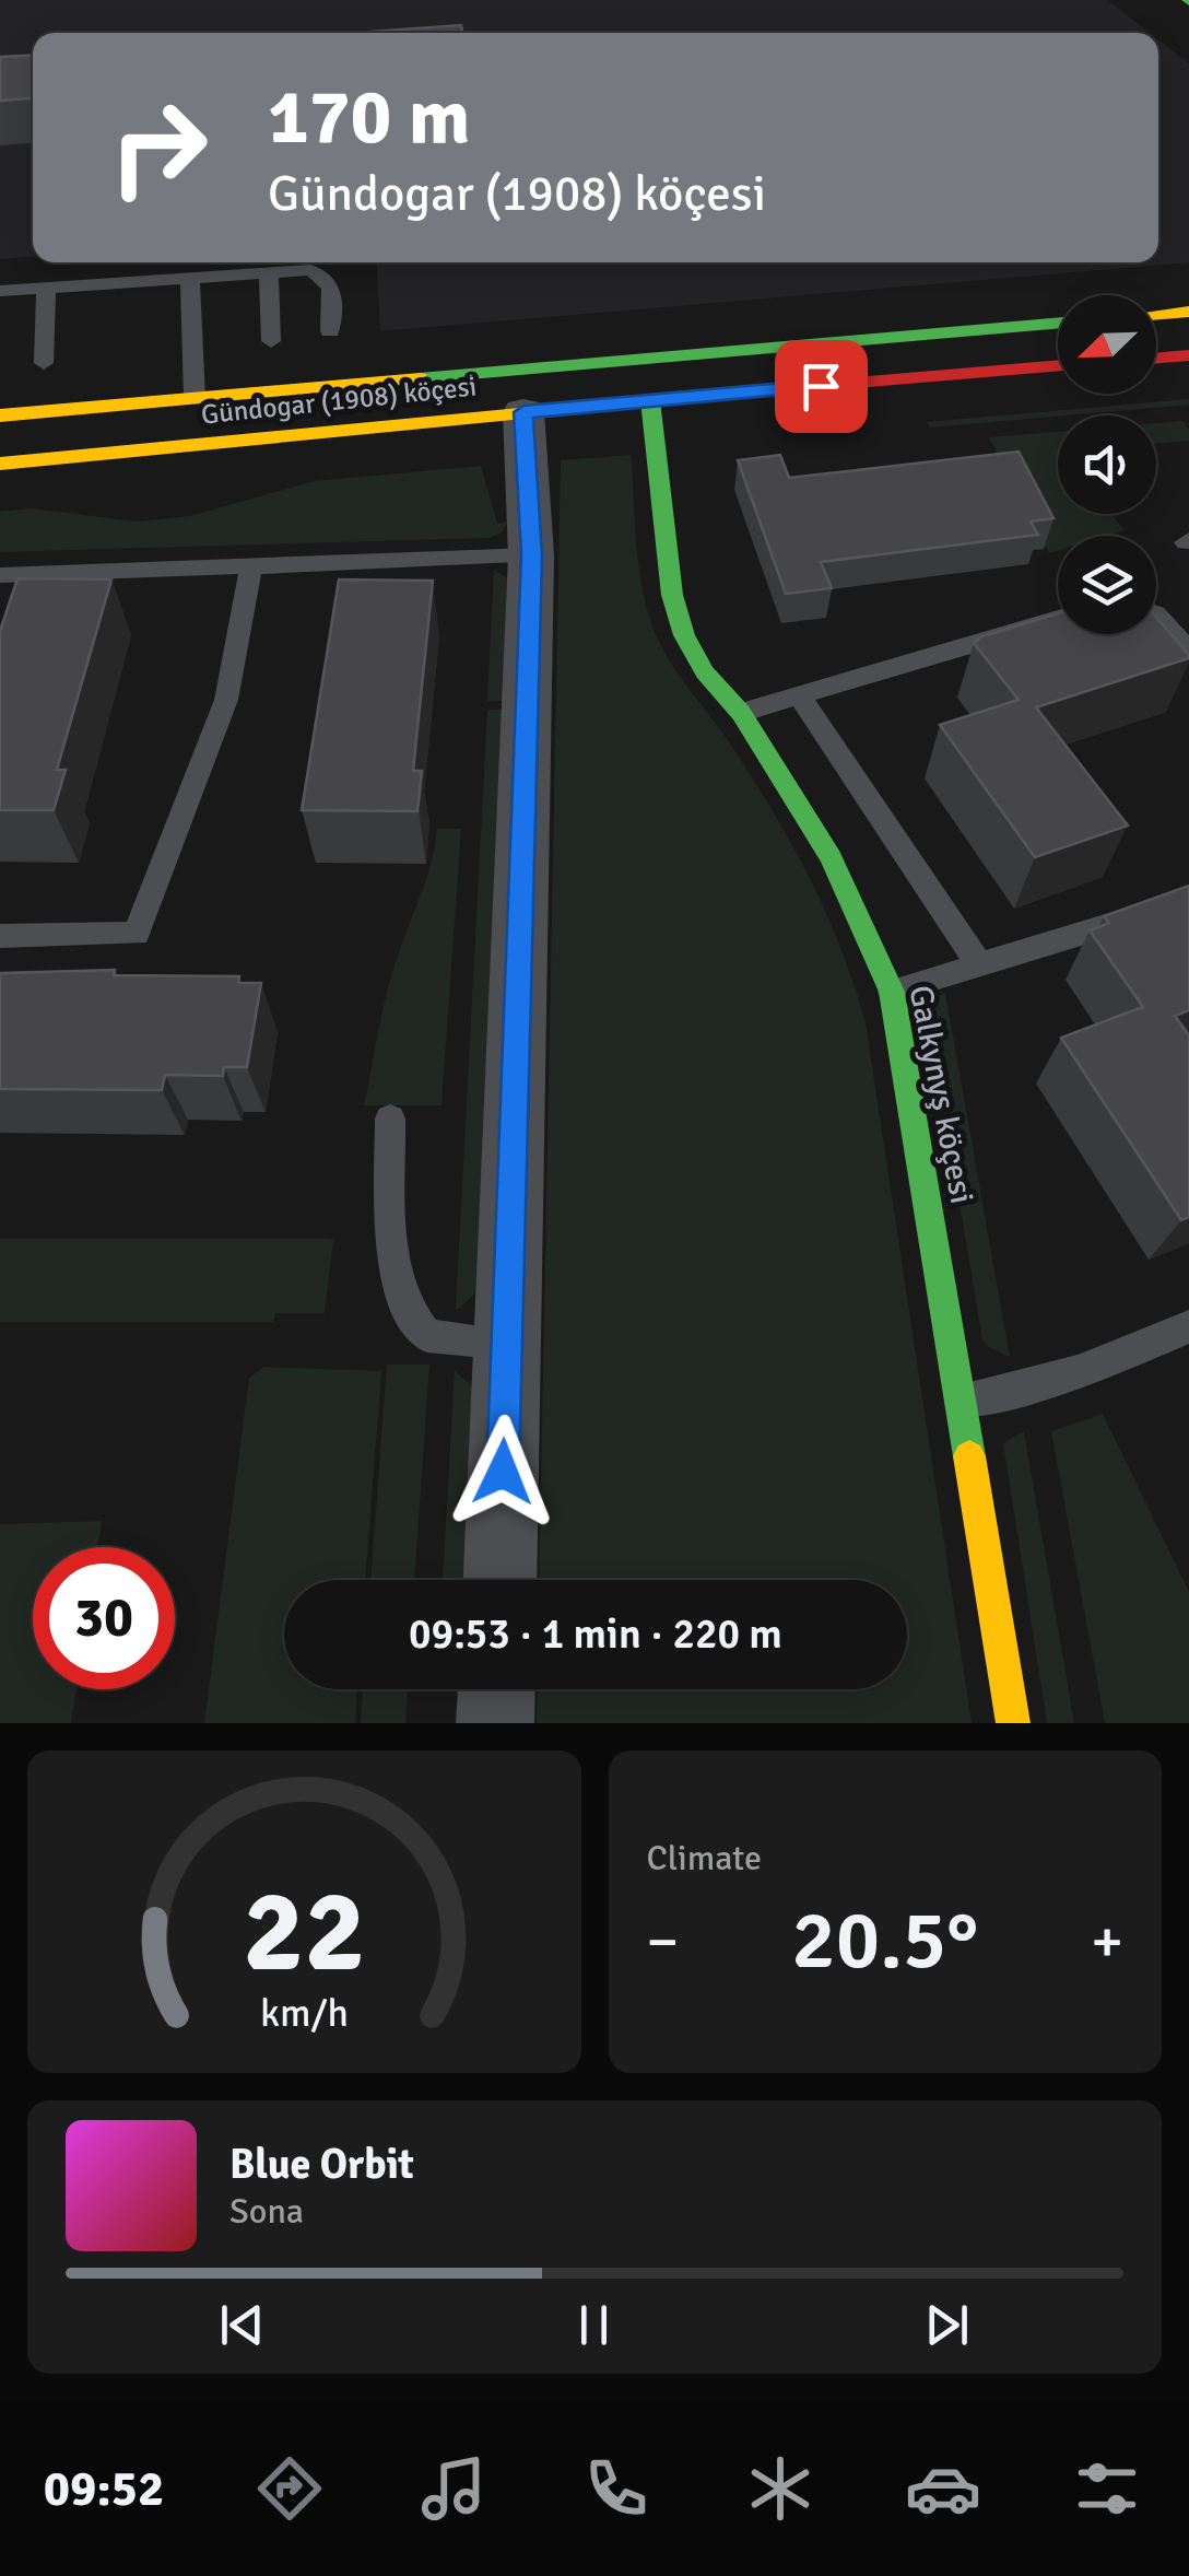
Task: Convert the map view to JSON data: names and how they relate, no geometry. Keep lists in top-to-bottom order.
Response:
{
  "streets": {
    "main road": ["Gündogar (1908) köçesi", "Galkynyş köçesi"]
  },
  "crossings": [
    ["Gündogar (1908) köçesi", "Galkynyş köçesi"]
  ],
  "north": "bottom left",
  "page": {
    "turn": ["170 m", "Gündogar (1908) köçesi"],
    "limit": "30",
    "trip": "09:53 · 1 min · 220 m",
    "tile": "Climate",
    "heat": ["−", "20.5°", "+"],
    "song": ["Blue Orbit", "Sona"],
    "tabs": "09:52",
    "gauge": ["22", "km/h"]
  }
}
